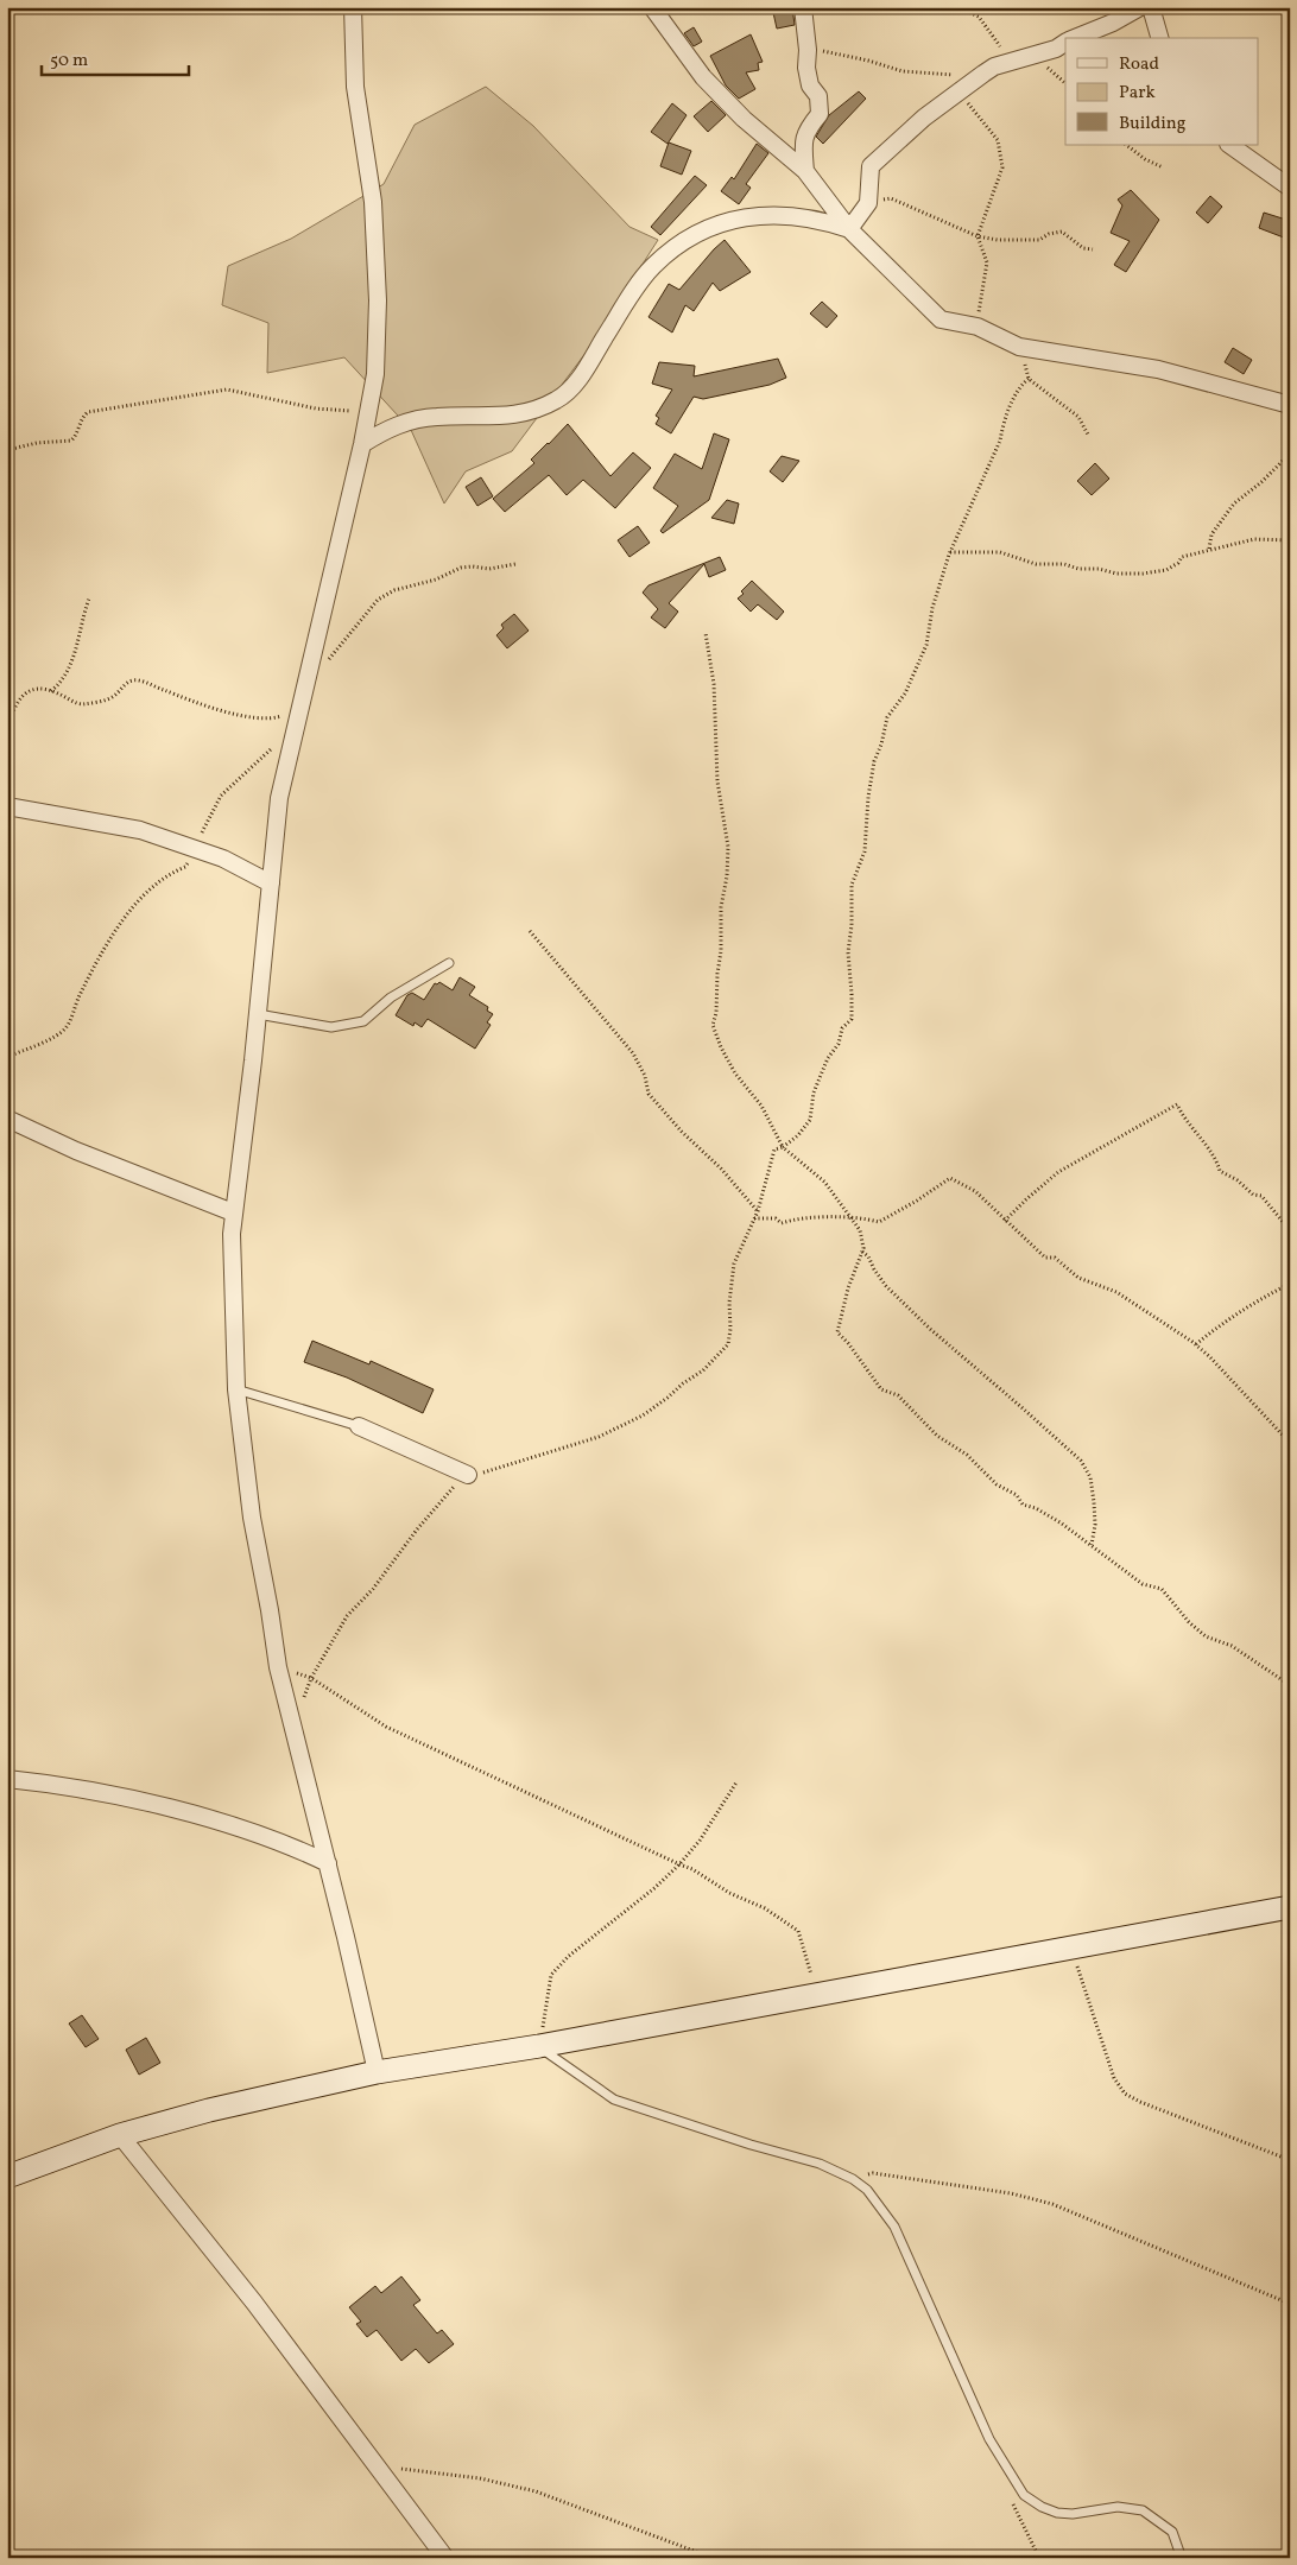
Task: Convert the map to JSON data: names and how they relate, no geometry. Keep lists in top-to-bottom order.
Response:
{
  "legend": ["Road", "Park", "Building"],
  "scale_bar": "50 m"
}
